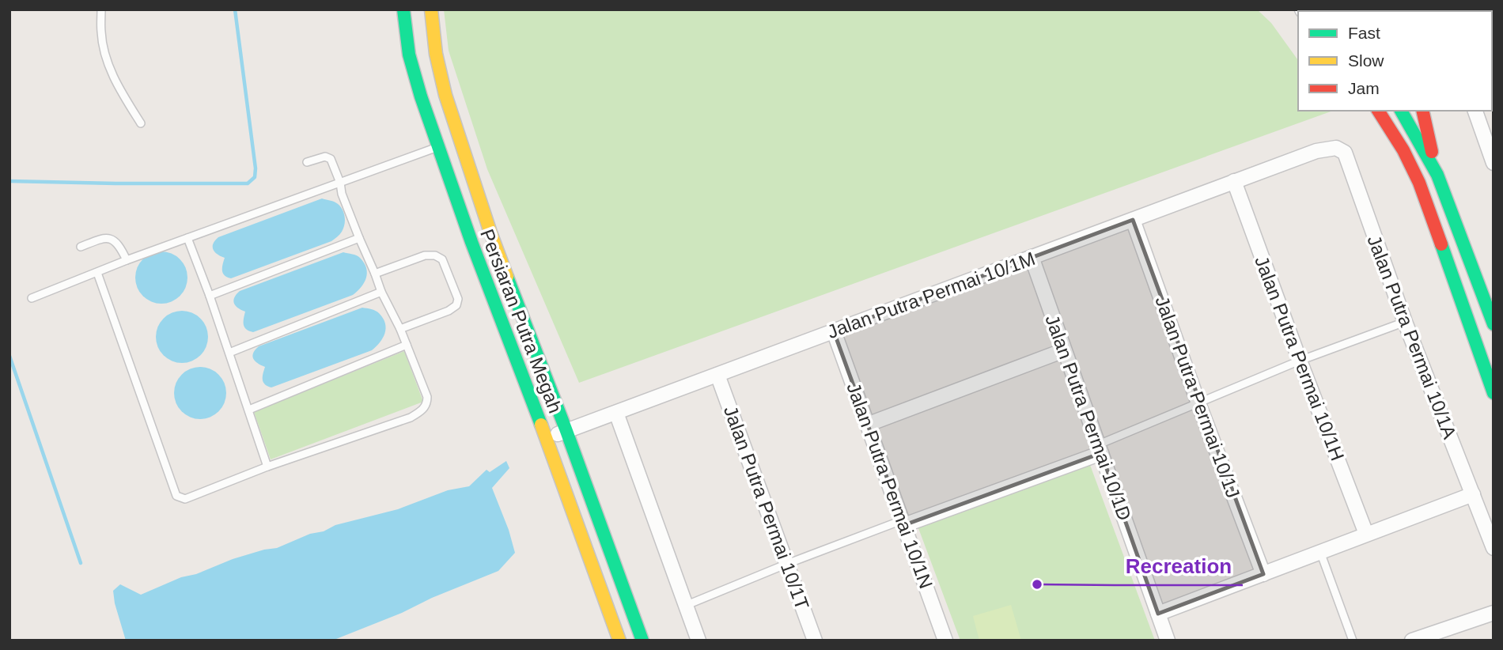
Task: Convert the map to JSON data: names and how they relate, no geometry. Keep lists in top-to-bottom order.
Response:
{
  "streets": {
    "street": [
      "Jalan Putra Permai 10/1M",
      "Persiaran Putra Megah",
      "Jalan Putra Permai 10/1A",
      "Jalan Putra Permai 10/1H",
      "Jalan Putra Permai 10/1J",
      "Jalan Putra Permai 10/1D",
      "Jalan Putra Permai 10/1N",
      "Jalan Putra Permai 10/1T"
    ]
  },
  "crossings": [
    ["Jalan Putra Permai 10/1M", "Persiaran Putra Megah"],
    ["Jalan Putra Permai 10/1M", "Jalan Putra Permai 10/1A"],
    ["Jalan Putra Permai 10/1M", "Jalan Putra Permai 10/1H"],
    ["Jalan Putra Permai 10/1M", "Jalan Putra Permai 10/1J"],
    ["Jalan Putra Permai 10/1M", "Jalan Putra Permai 10/1D"],
    ["Jalan Putra Permai 10/1M", "Jalan Putra Permai 10/1N"],
    ["Jalan Putra Permai 10/1M", "Jalan Putra Permai 10/1T"]
  ],
  "places": ["Recreation"],
  "legend": ["Fast", "Slow", "Jam"]
}
